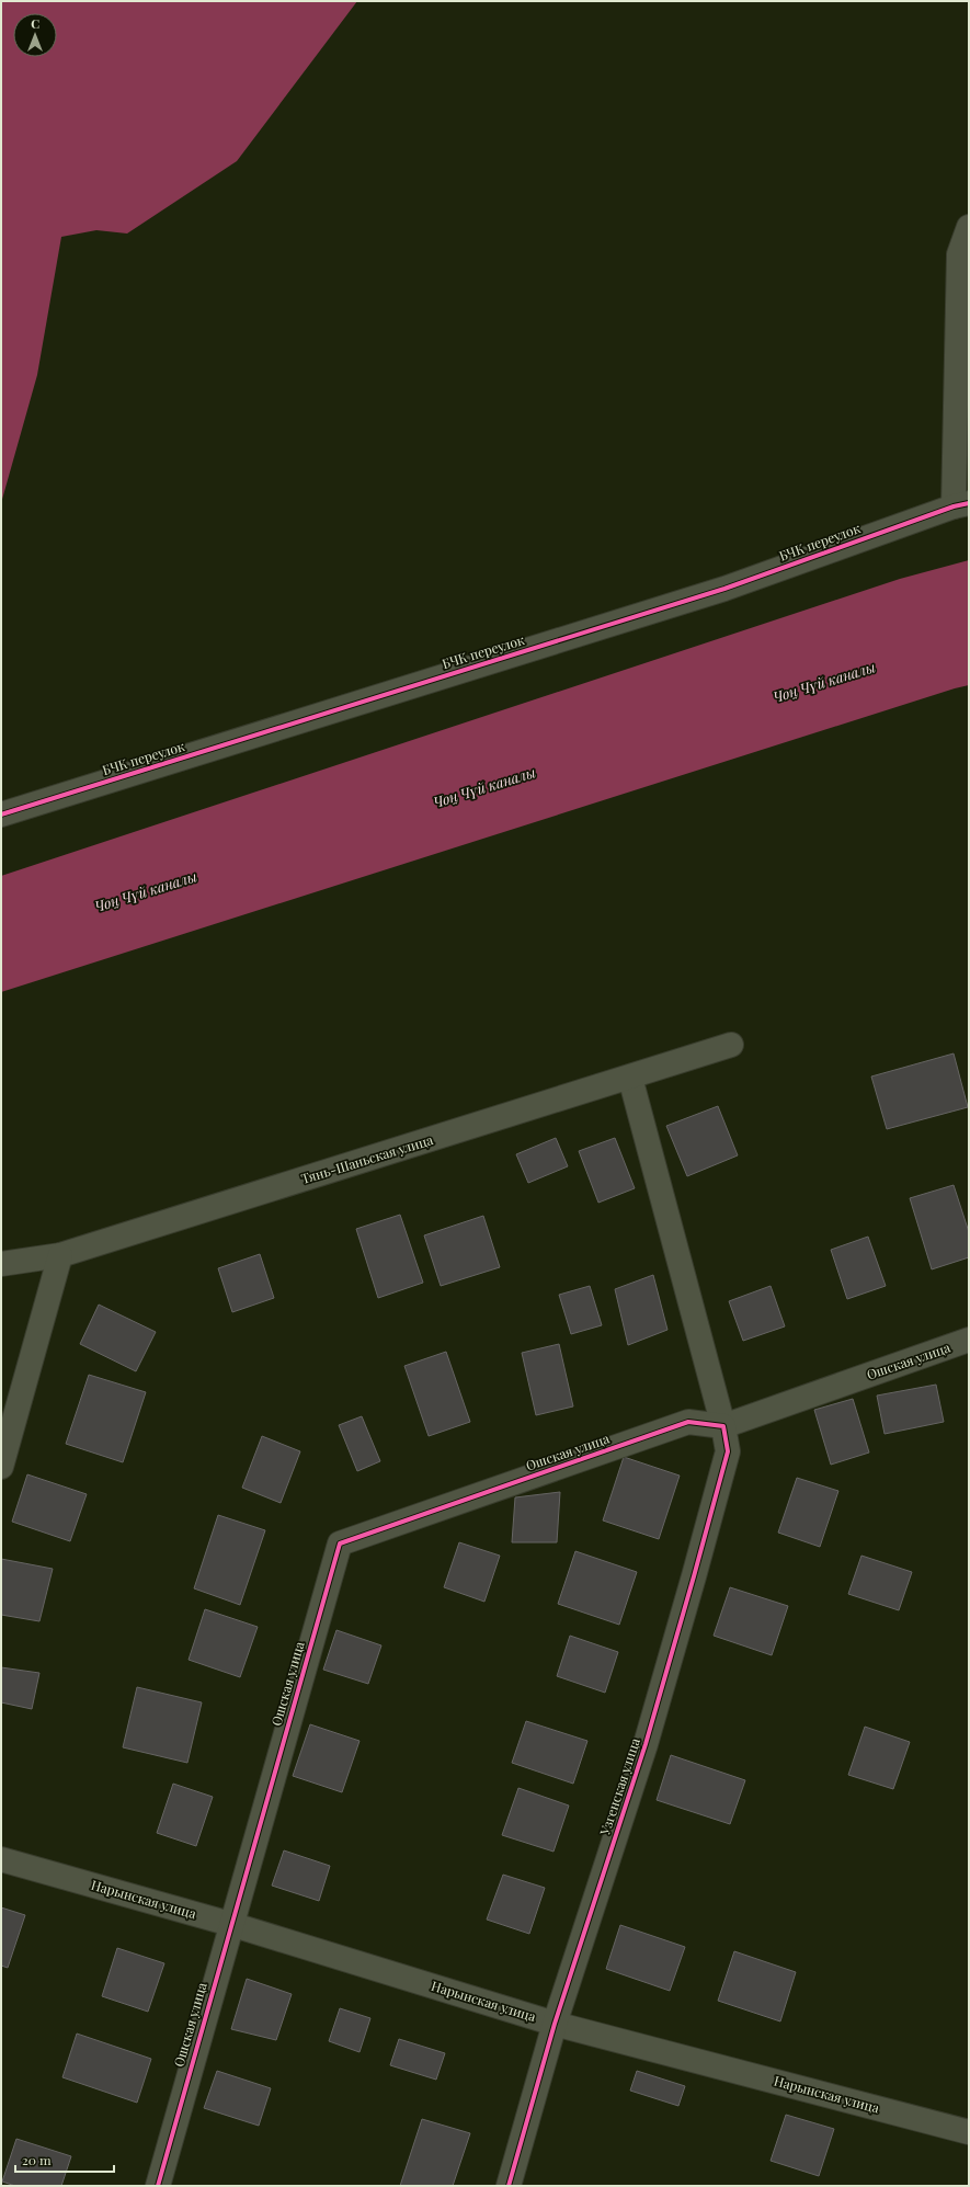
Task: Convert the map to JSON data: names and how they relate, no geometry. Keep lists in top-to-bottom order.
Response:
{
  "streets": {
    "street": [
      "БЧК переулок",
      "Тянь-Шаньская улица",
      "Ошская улица",
      "Узгенская улица",
      "Нарынская улица"
    ]
  },
  "crossings": [
    ["Тянь-Шаньская улица", "Узгенская улица"],
    ["Ошская улица", "Узгенская улица"],
    ["Ошская улица", "Нарынская улица"],
    ["Узгенская улица", "Нарынская улица"]
  ],
  "water": ["Чоң Чүй каналы"],
  "scale_bar": "20 m",
  "north": "top"
}
